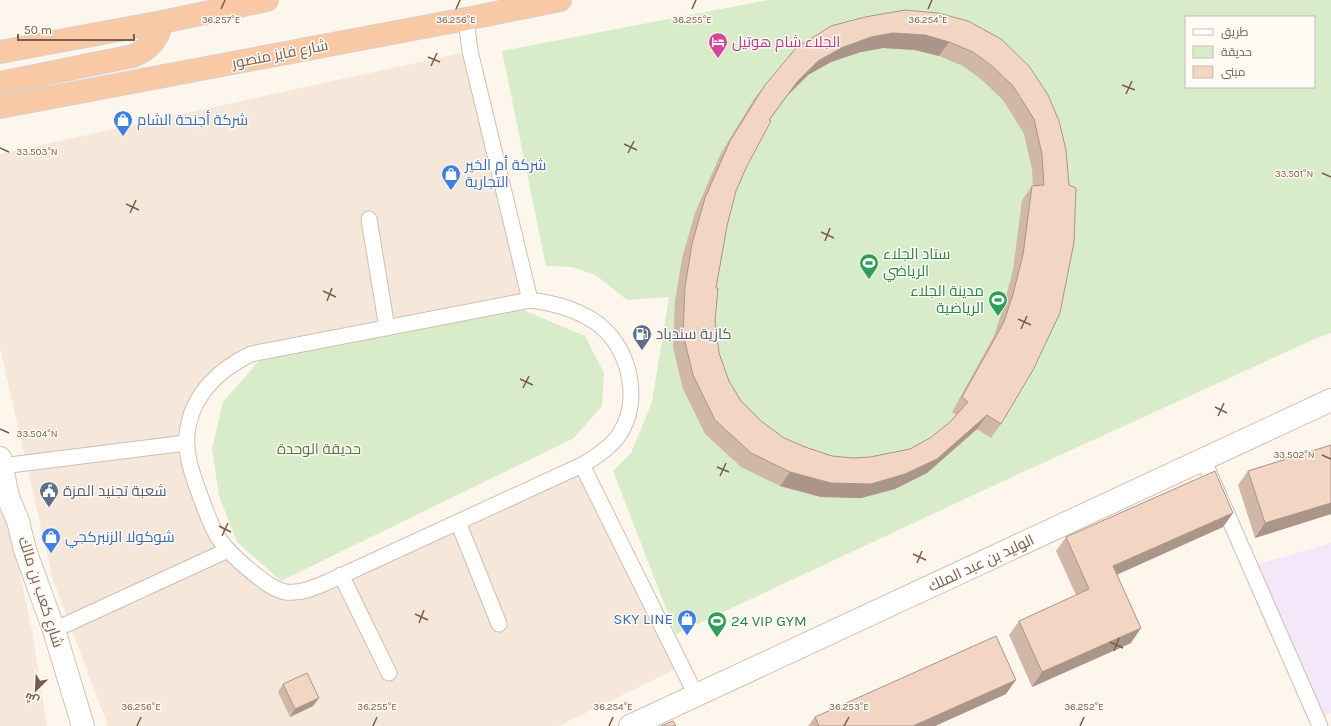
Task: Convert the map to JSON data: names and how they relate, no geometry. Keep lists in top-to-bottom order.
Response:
{
  "streets": {
    "highway": ["شارع فايز منصور"],
    "main road": ["الوليد بن عبد الملك", "شارع كعب بن مالك"]
  },
  "parks": ["حديقة الوحدة"],
  "places": {
    "hotel": ["الجلاء شام هوتيل"],
    "shop": [
      "شركة أجنحة الشام",
      "شركة أم الخير التجارية",
      "شوكولا الزنبركجي",
      "SKY LINE"
    ],
    "sports": ["ستاد الجلاء الرياضي", "مدينة الجلاء الرياضية", "24 VIP GYM"],
    "fuel station": ["كازية سندباد"],
    "public building": ["شعبة تجنيد المزة"]
  },
  "legend": ["طريق", "حديقة", "مبنى"],
  "scale_bar": "50 m",
  "north": "bottom left",
  "coordinates": [
    "36.257°E",
    "36.256°E",
    "36.254°E",
    "36.255°E",
    "33.503°N",
    "33.501°N",
    "33.504°N",
    "33.502°N",
    "36.253°E",
    "36.252°E"
  ]
}
